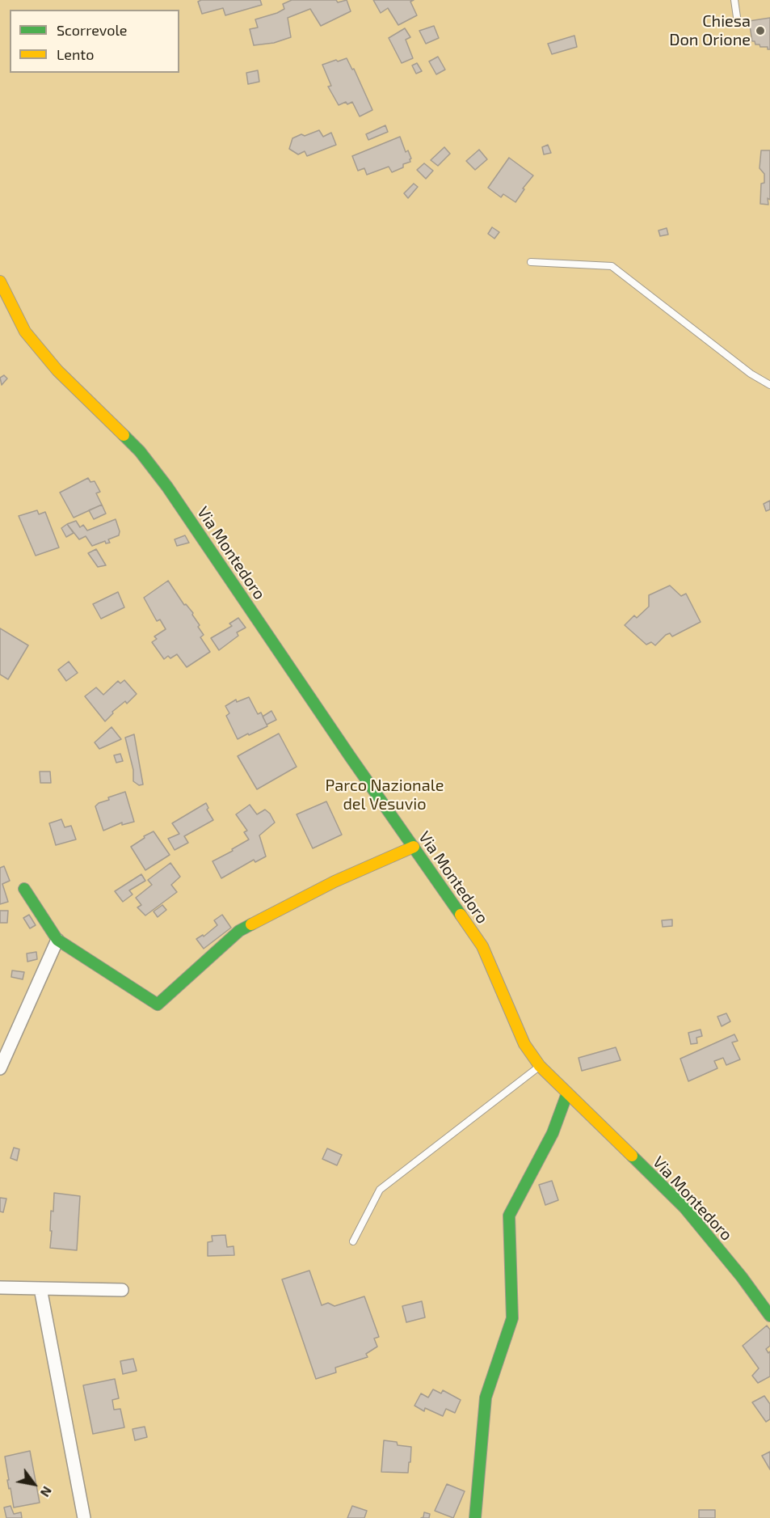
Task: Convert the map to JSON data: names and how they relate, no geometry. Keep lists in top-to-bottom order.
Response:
{
  "streets": {
    "street": ["Via Montedoro"]
  },
  "parks": ["Parco Nazionale del Vesuvio"],
  "places": ["Chiesa Don Orione"],
  "legend": ["Scorrevole", "Lento"],
  "north": "bottom right"
}
